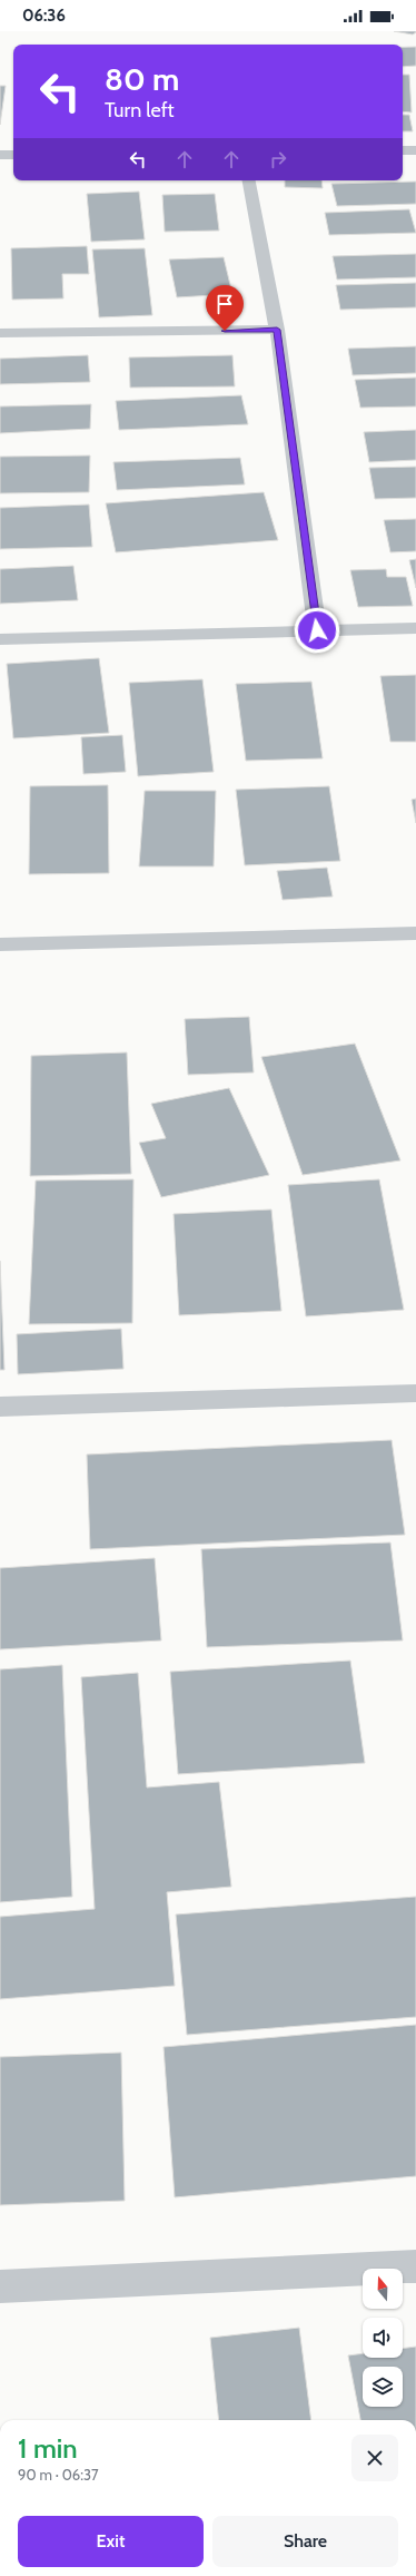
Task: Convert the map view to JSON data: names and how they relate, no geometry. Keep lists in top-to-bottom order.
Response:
{
  "north": "top",
  "page": {
    "status": "06:36",
    "turn": ["80 m", "Turn left"],
    "heading": ["1 min", "90 m · 06:37"],
    "buttons": ["Exit", "Share"]
  }
}
